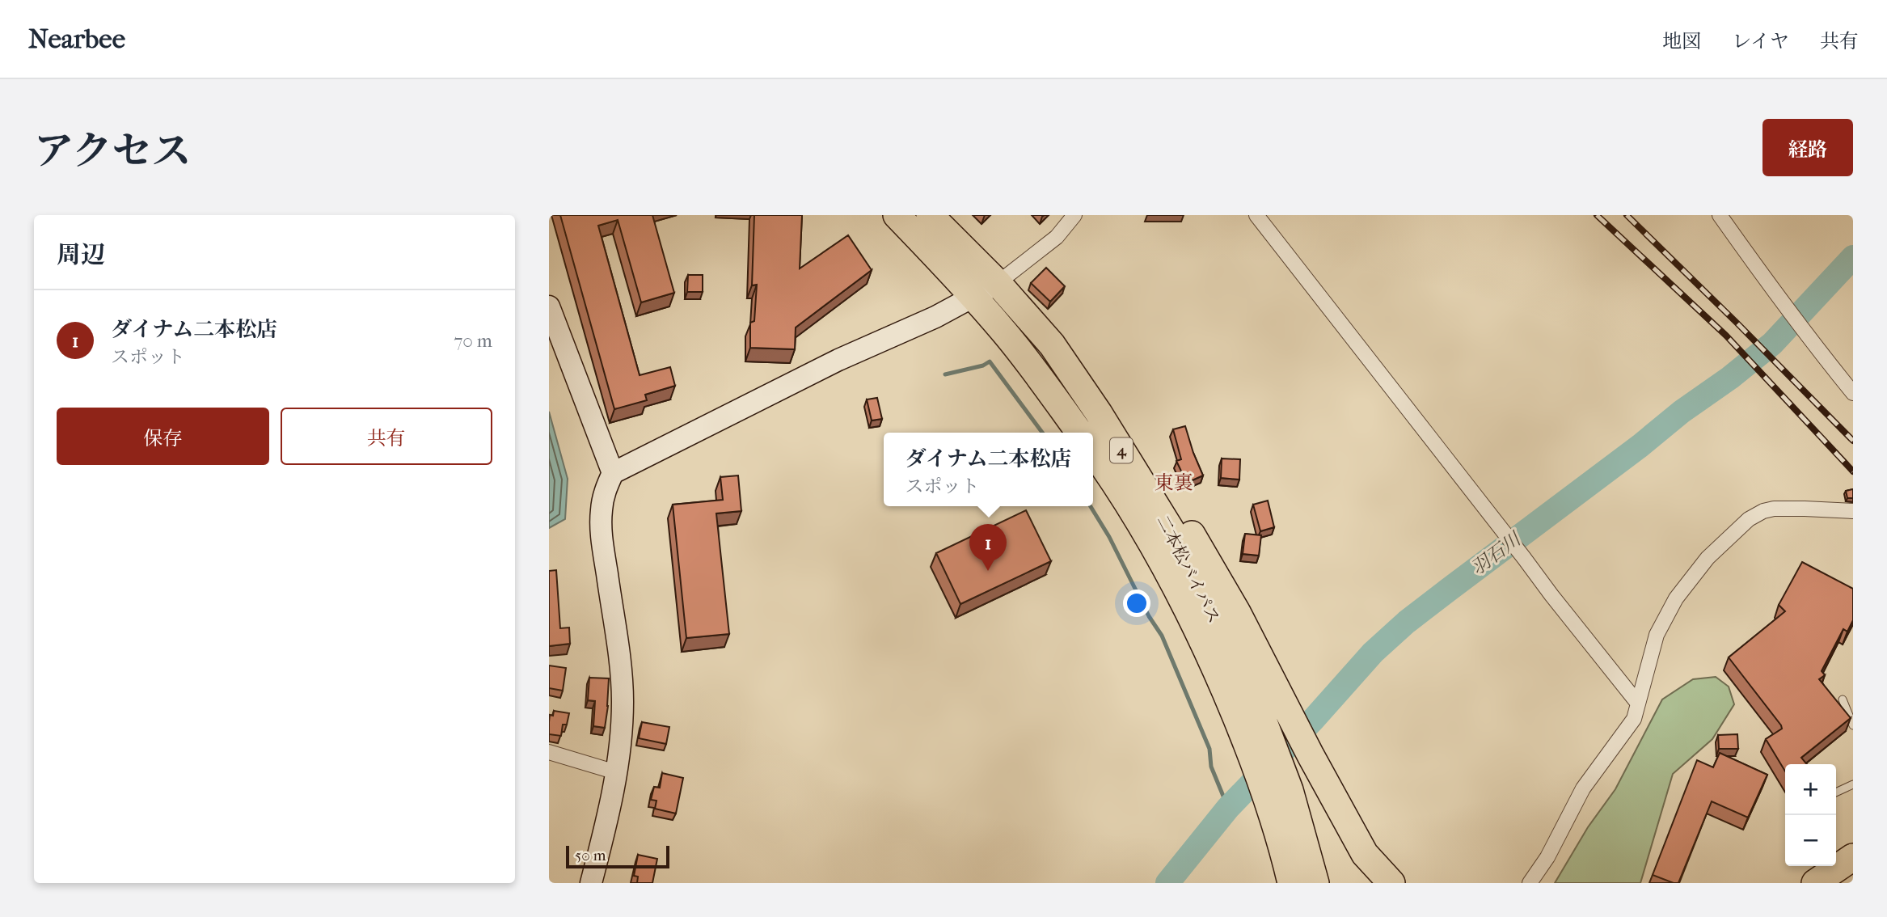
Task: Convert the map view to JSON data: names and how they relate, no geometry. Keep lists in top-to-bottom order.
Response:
{
  "streets": {
    "highway": ["4", "二本松バイパス"]
  },
  "districts": ["東裏"],
  "water": ["羽石川"],
  "scale_bar": "50 m",
  "page": {
    "header": "Nearbee",
    "nav": ["地図", "レイヤ", "共有"],
    "title": "アクセス",
    "buttons": [
      "経路",
      ["保存", "共有"]
    ],
    "heading": "周辺",
    "list": [
      {
        "mark": "1",
        "name": "ダイナム二本松店",
        "note": "スポット",
        "value": "70 m"
      }
    ],
    "popup": ["ダイナム二本松店", "スポット"],
    "pins": "1",
    "map_buttons": ["+", "−"],
    "scale": "50 m"
  }
}
